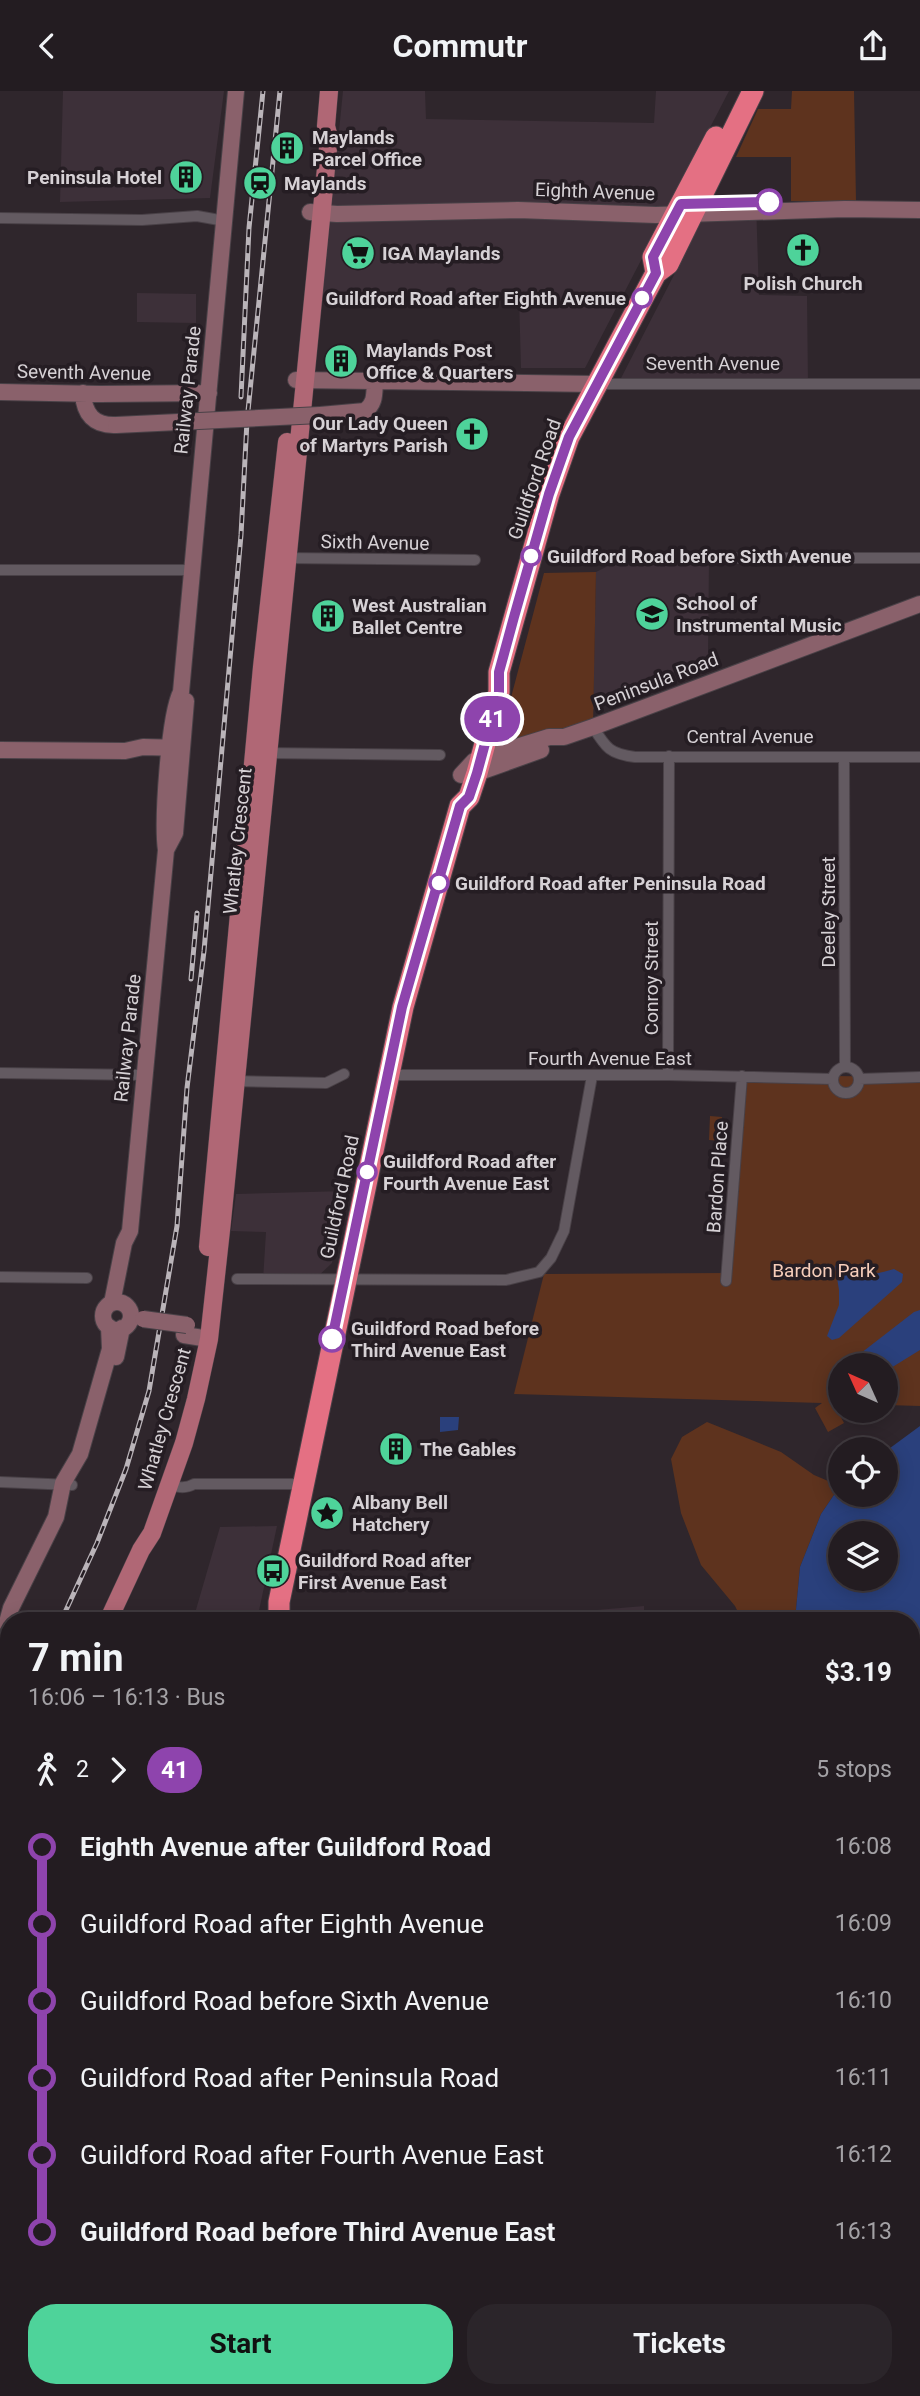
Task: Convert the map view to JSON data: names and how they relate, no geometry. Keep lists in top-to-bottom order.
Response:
{
  "streets": {
    "highway": ["Guildford Road"],
    "main road": ["Whatley Crescent"],
    "street": [
      "Eighth Avenue",
      "Seventh Avenue",
      "Railway Parade",
      "Sixth Avenue",
      "Peninsula Road",
      "Central Avenue",
      "Deeley Street",
      "Conroy Street",
      "Fourth Avenue East",
      "Bardon Place"
    ]
  },
  "crossings": [
    ["Eighth Avenue", "Guildford Road"],
    ["Eighth Avenue", "Whatley Crescent"],
    ["Seventh Avenue", "Railway Parade"],
    ["Seventh Avenue", "Guildford Road"],
    ["Seventh Avenue", "Whatley Crescent"],
    ["Guildford Road", "Peninsula Road"],
    ["Guildford Road", "Fourth Avenue East"],
    ["Sixth Avenue", "Whatley Crescent"],
    ["Peninsula Road", "Central Avenue"],
    ["Central Avenue", "Deeley Street"],
    ["Central Avenue", "Conroy Street"],
    ["Deeley Street", "Fourth Avenue East"],
    ["Conroy Street", "Fourth Avenue East"],
    ["Fourth Avenue East", "Bardon Place"]
  ],
  "parks": ["Bardon Park"],
  "places": {
    "building": [
      "Maylands Parcel Office",
      "Peninsula Hotel",
      "Maylands Post Office & Quarters",
      "West Australian Ballet Centre",
      "The Gables"
    ],
    "station": ["Maylands"],
    "church": ["Polish Church", "Our Lady Queen of Martyrs Parish"],
    "supermarket": ["IGA Maylands"],
    "other": [
      "Guildford Road after Eighth Avenue",
      "Guildford Road before Sixth Avenue",
      "Guildford Road after Peninsula Road",
      "Guildford Road after Fourth Avenue East",
      "Guildford Road before Third Avenue East"
    ],
    "school or university": ["School of Instrumental Music"],
    "place": ["Albany Bell Hatchery"],
    "bus stop": ["Guildford Road after First Avenue East"]
  },
  "lines": ["bus line 41"],
  "north": "top left",
  "page": {
    "header": "Commutr",
    "on_map": "41",
    "heading": ["7 min", "16:06 – 16:13 · Bus", "$3.19"],
    "legs": ["2", "41", "5 stops"],
    "list": [
      {
        "name": "Eighth Avenue after Guildford Road",
        "value": "16:08"
      },
      {
        "name": "Guildford Road after Eighth Avenue",
        "value": "16:09"
      },
      {
        "name": "Guildford Road before Sixth Avenue",
        "value": "16:10"
      },
      {
        "name": "Guildford Road after Peninsula Road",
        "value": "16:11"
      },
      {
        "name": "Guildford Road after Fourth Avenue East",
        "value": "16:12"
      },
      {
        "name": "Guildford Road before Third Avenue East",
        "value": "16:13"
      }
    ],
    "buttons": ["Start", "Tickets"]
  }
}
